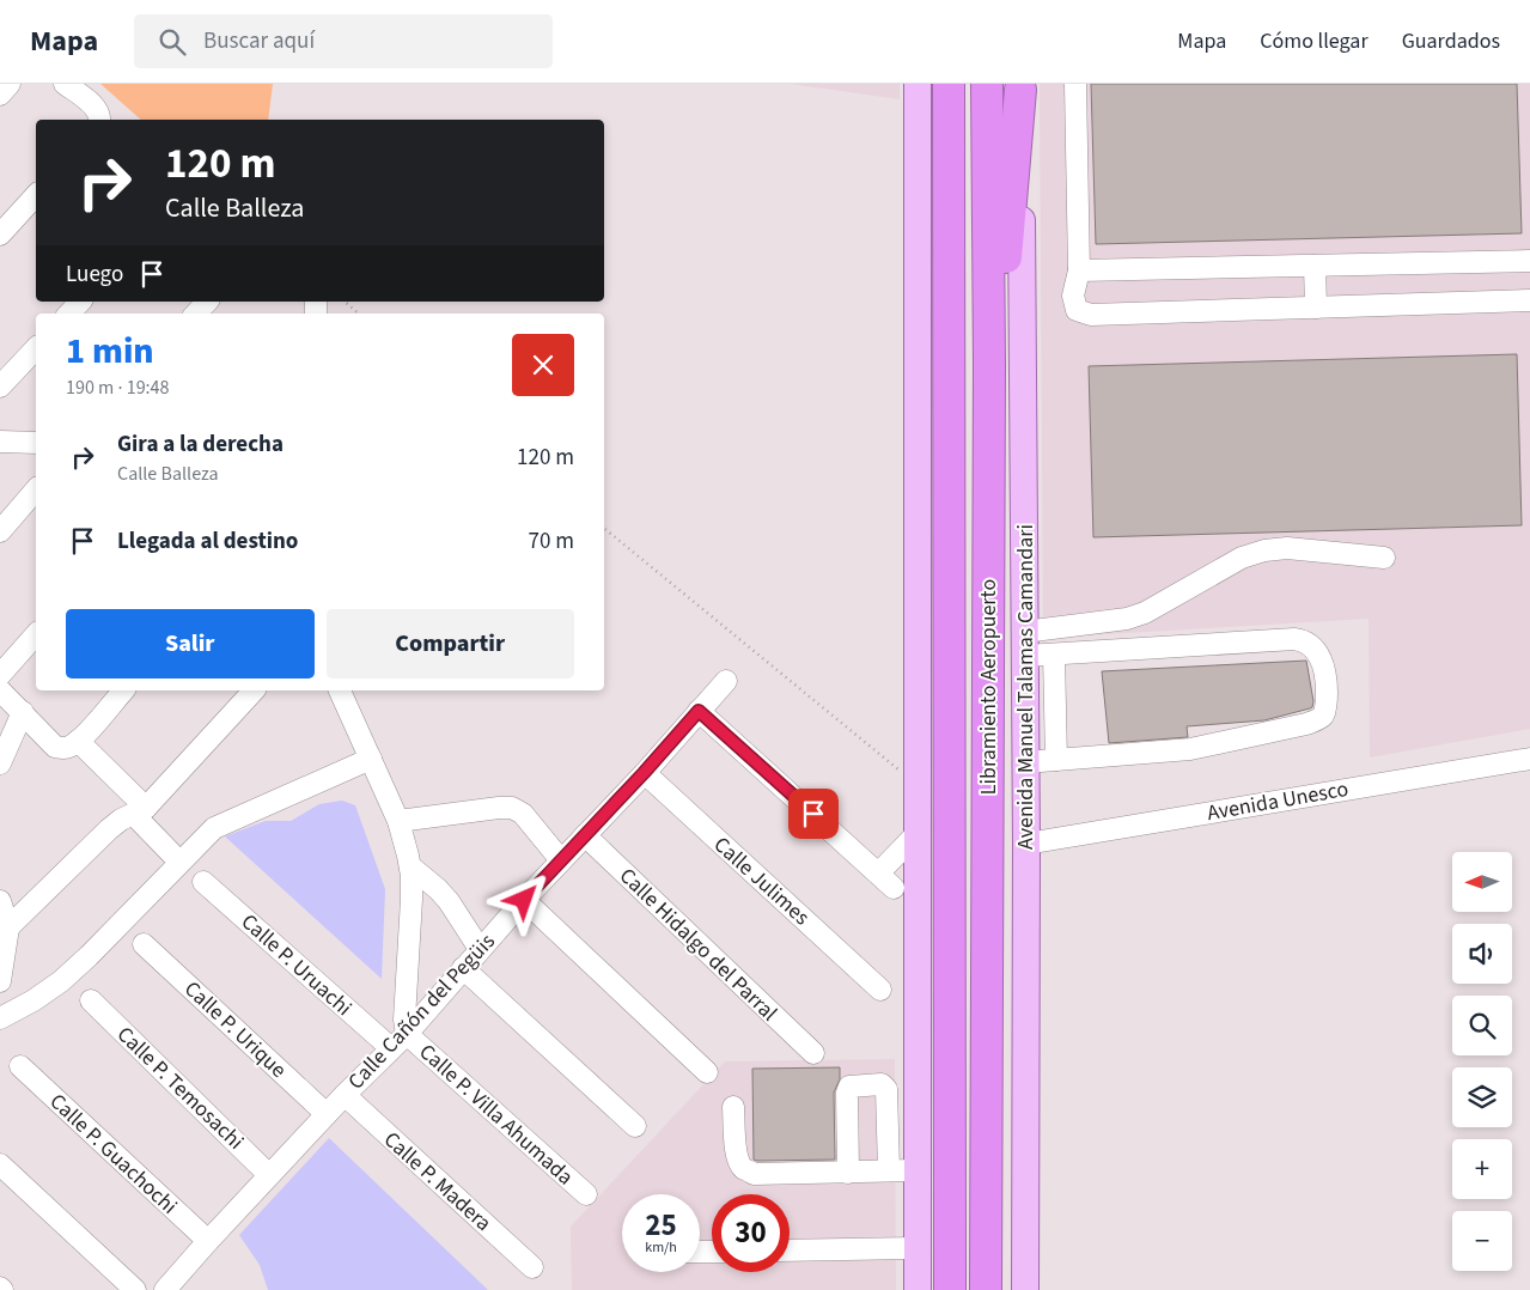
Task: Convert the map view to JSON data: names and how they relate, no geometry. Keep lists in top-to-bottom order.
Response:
{
  "streets": {
    "highway": ["Libramiento Aeropuerto"],
    "main road": ["Avenida Manuel Talamas Camandari"],
    "street": [
      "Avenida Unesco",
      "Calle Julimes",
      "Calle Hidalgo del Parral",
      "Calle P. Uruachi",
      "Calle Cañón del Pegüis",
      "Calle P. Urique",
      "Calle P. Temosachi",
      "Calle P. Villa Ahumada",
      "Calle P. Guachochi",
      "Calle P. Madera"
    ]
  },
  "crossings": [
    ["Avenida Manuel Talamas Camandari", "Avenida Unesco"],
    ["Calle Julimes", "Calle Cañón del Pegüis"],
    ["Calle Hidalgo del Parral", "Calle Cañón del Pegüis"],
    ["Calle P. Uruachi", "Calle Cañón del Pegüis"],
    ["Calle Cañón del Pegüis", "Calle P. Urique"],
    ["Calle Cañón del Pegüis", "Calle P. Temosachi"],
    ["Calle Cañón del Pegüis", "Calle P. Villa Ahumada"],
    ["Calle Cañón del Pegüis", "Calle P. Guachochi"],
    ["Calle Cañón del Pegüis", "Calle P. Madera"]
  ],
  "north": "left",
  "page": {
    "header": "Mapa",
    "search": "Buscar aquí",
    "nav": ["Mapa", "Cómo llegar", "Guardados"],
    "turn": ["120 m", "Calle Balleza"],
    "then": "Luego",
    "heading": ["1 min", "190 m · 19:48"],
    "list": [
      {
        "name": "Gira a la derecha",
        "note": "Calle Balleza",
        "value": "120 m"
      },
      {
        "name": "Llegada al destino",
        "value": "70 m"
      }
    ],
    "buttons": ["Salir", "Compartir"],
    "map_buttons": ["+", "−"],
    "speed": "25 km/h",
    "limit": "30"
  }
}
